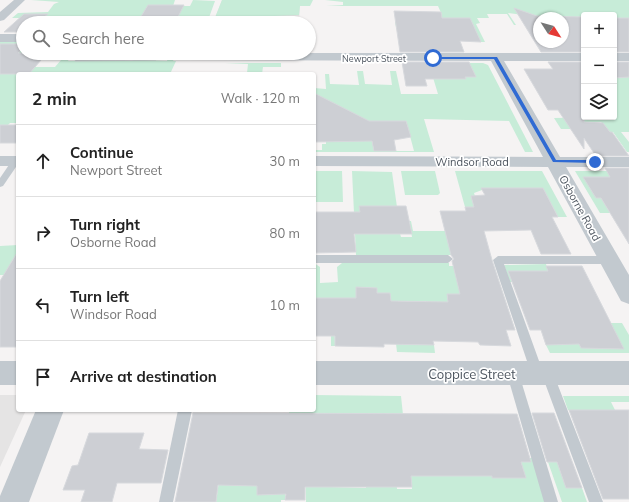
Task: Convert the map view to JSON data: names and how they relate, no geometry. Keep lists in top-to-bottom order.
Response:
{
  "streets": {
    "street": [
      "Newport Street",
      "Windsor Road",
      "Osborne Road",
      "Coppice Street"
    ]
  },
  "crossings": [
    ["Newport Street", "Osborne Road"],
    ["Windsor Road", "Osborne Road"]
  ],
  "north": "bottom right",
  "page": {
    "map_buttons": ["+", "−"],
    "search": "Search here",
    "heading": ["2 min", "Walk · 120 m"],
    "list": [
      ["Continue", "Newport Street", "30 m"],
      ["Turn right", "Osborne Road", "80 m"],
      ["Turn left", "Windsor Road", "10 m"],
      "Arrive at destination"
    ]
  }
}
